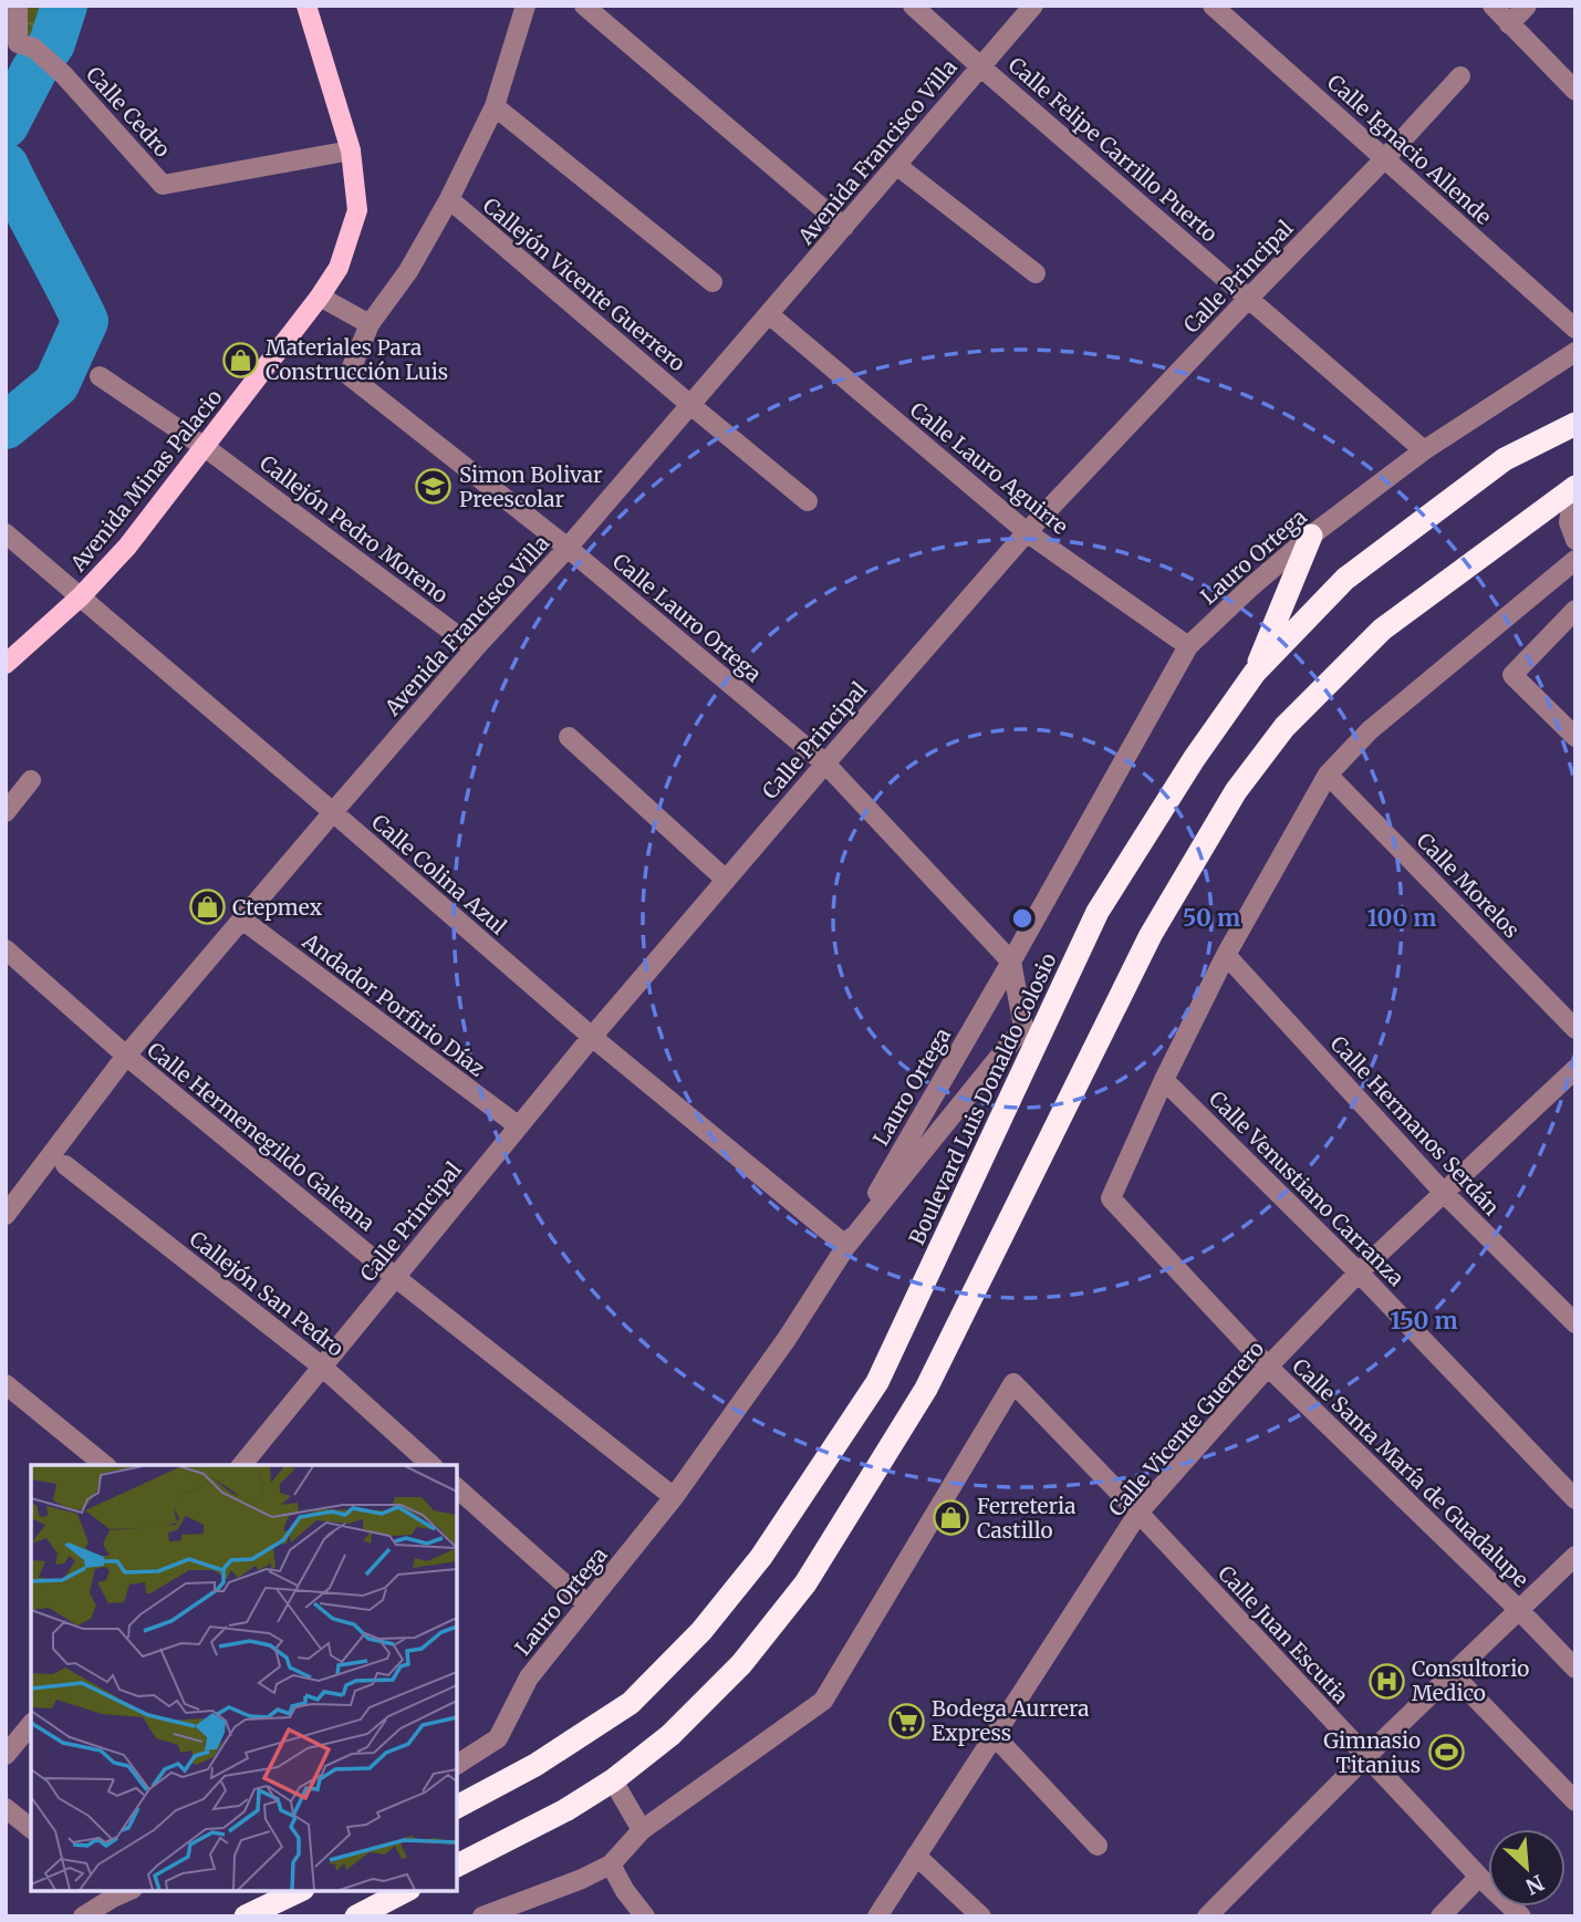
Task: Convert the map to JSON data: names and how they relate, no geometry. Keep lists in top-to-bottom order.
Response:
{
  "streets": {
    "highway": ["Boulevard Luis Donaldo Colosio"],
    "main road": ["Avenida Minas Palacio"],
    "street": [
      "Calle Cedro",
      "Calle Felipe Carrillo Puerto",
      "Calle Ignacio Allende",
      "Avenida Francisco Villa",
      "Calle Principal",
      "Callejón Vicente Guerrero",
      "Calle Lauro Aguirre",
      "Callejón Pedro Moreno",
      "Lauro Ortega",
      "Calle Lauro Ortega",
      "Calle Colina Azul",
      "Calle Morelos",
      "Andador Porfirio Díaz",
      "Calle Hermanos Serdán",
      "Calle Hermenegildo Galeana",
      "Calle Venustiano Carranza",
      "Callejón San Pedro",
      "Calle Vicente Guerrero",
      "Calle Santa María de Guadalupe",
      "Calle Juan Escutia"
    ]
  },
  "crossings": [
    ["Calle Cedro", "Avenida Minas Palacio"],
    ["Calle Felipe Carrillo Puerto", "Avenida Francisco Villa"],
    ["Calle Felipe Carrillo Puerto", "Calle Principal"],
    ["Calle Felipe Carrillo Puerto", "Lauro Ortega"],
    ["Calle Ignacio Allende", "Calle Principal"],
    ["Avenida Francisco Villa", "Callejón Vicente Guerrero"],
    ["Avenida Francisco Villa", "Calle Lauro Aguirre"],
    ["Avenida Francisco Villa", "Callejón Pedro Moreno"],
    ["Avenida Francisco Villa", "Calle Lauro Ortega"],
    ["Avenida Francisco Villa", "Calle Colina Azul"],
    ["Avenida Francisco Villa", "Andador Porfirio Díaz"],
    ["Avenida Francisco Villa", "Calle Hermenegildo Galeana"],
    ["Calle Principal", "Calle Lauro Aguirre"],
    ["Calle Principal", "Calle Lauro Ortega"],
    ["Calle Principal", "Calle Colina Azul"],
    ["Calle Principal", "Andador Porfirio Díaz"],
    ["Calle Principal", "Calle Hermenegildo Galeana"],
    ["Calle Principal", "Callejón San Pedro"],
    ["Calle Lauro Aguirre", "Lauro Ortega"],
    ["Avenida Minas Palacio", "Callejón Pedro Moreno"],
    ["Avenida Minas Palacio", "Calle Colina Azul"],
    ["Lauro Ortega", "Calle Lauro Ortega"],
    ["Lauro Ortega", "Calle Colina Azul"],
    ["Lauro Ortega", "Calle Hermenegildo Galeana"],
    ["Calle Hermanos Serdán", "Calle Vicente Guerrero"],
    ["Calle Venustiano Carranza", "Calle Vicente Guerrero"],
    ["Calle Venustiano Carranza", "Calle Santa María de Guadalupe"],
    ["Calle Vicente Guerrero", "Calle Santa María de Guadalupe"],
    ["Calle Vicente Guerrero", "Calle Juan Escutia"]
  ],
  "places": {
    "shop": ["Materiales Para Construcción Luis", "Ctepmex", "Ferreteria Castillo"],
    "school or university": ["Simon Bolivar Preescolar"],
    "hospital": ["Consultorio Medico"],
    "supermarket": ["Bodega Aurrera Express"],
    "sports": ["Gimnasio Titanius"]
  },
  "north": "bottom right",
  "rings": ["50 m", "100 m", "150 m"]
}
